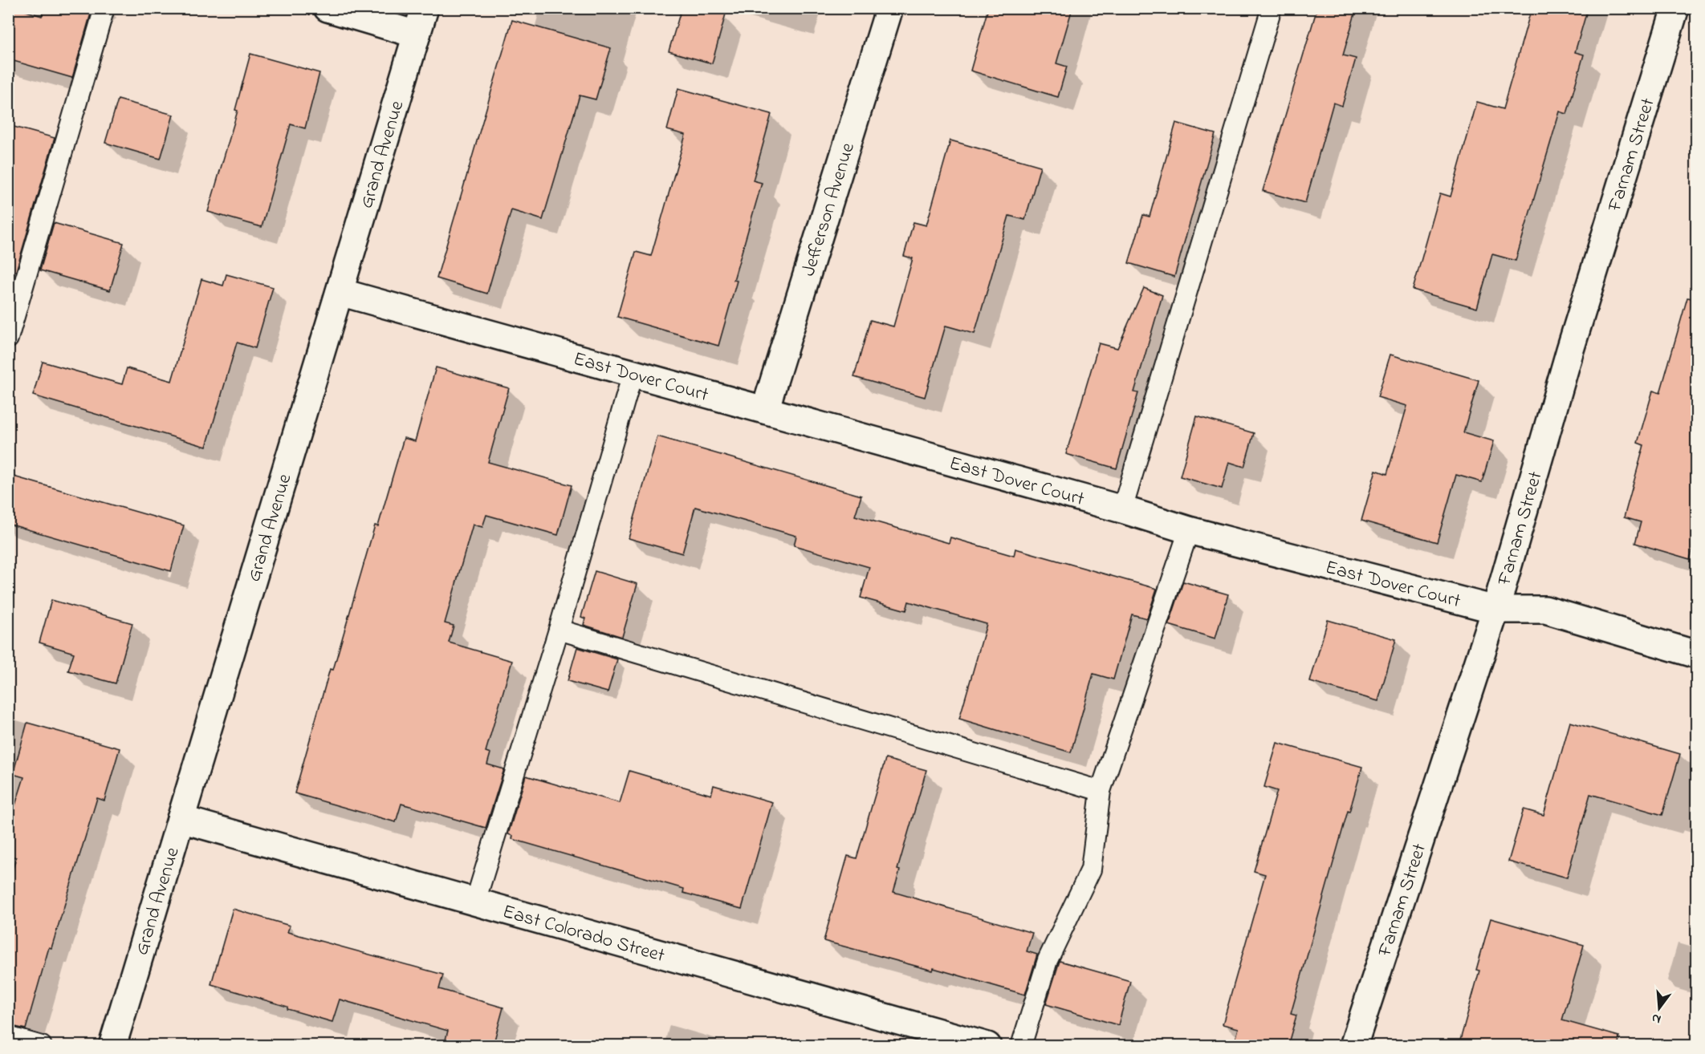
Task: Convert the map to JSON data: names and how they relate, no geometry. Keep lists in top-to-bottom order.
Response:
{
  "streets": {
    "street": [
      "Grand Avenue",
      "Farnam Street",
      "Jefferson Avenue",
      "East Dover Court",
      "East Colorado Street"
    ]
  },
  "crossings": [
    ["Grand Avenue", "East Dover Court"],
    ["Grand Avenue", "East Colorado Street"],
    ["Farnam Street", "East Dover Court"],
    ["Jefferson Avenue", "East Dover Court"]
  ],
  "north": "bottom"
}
